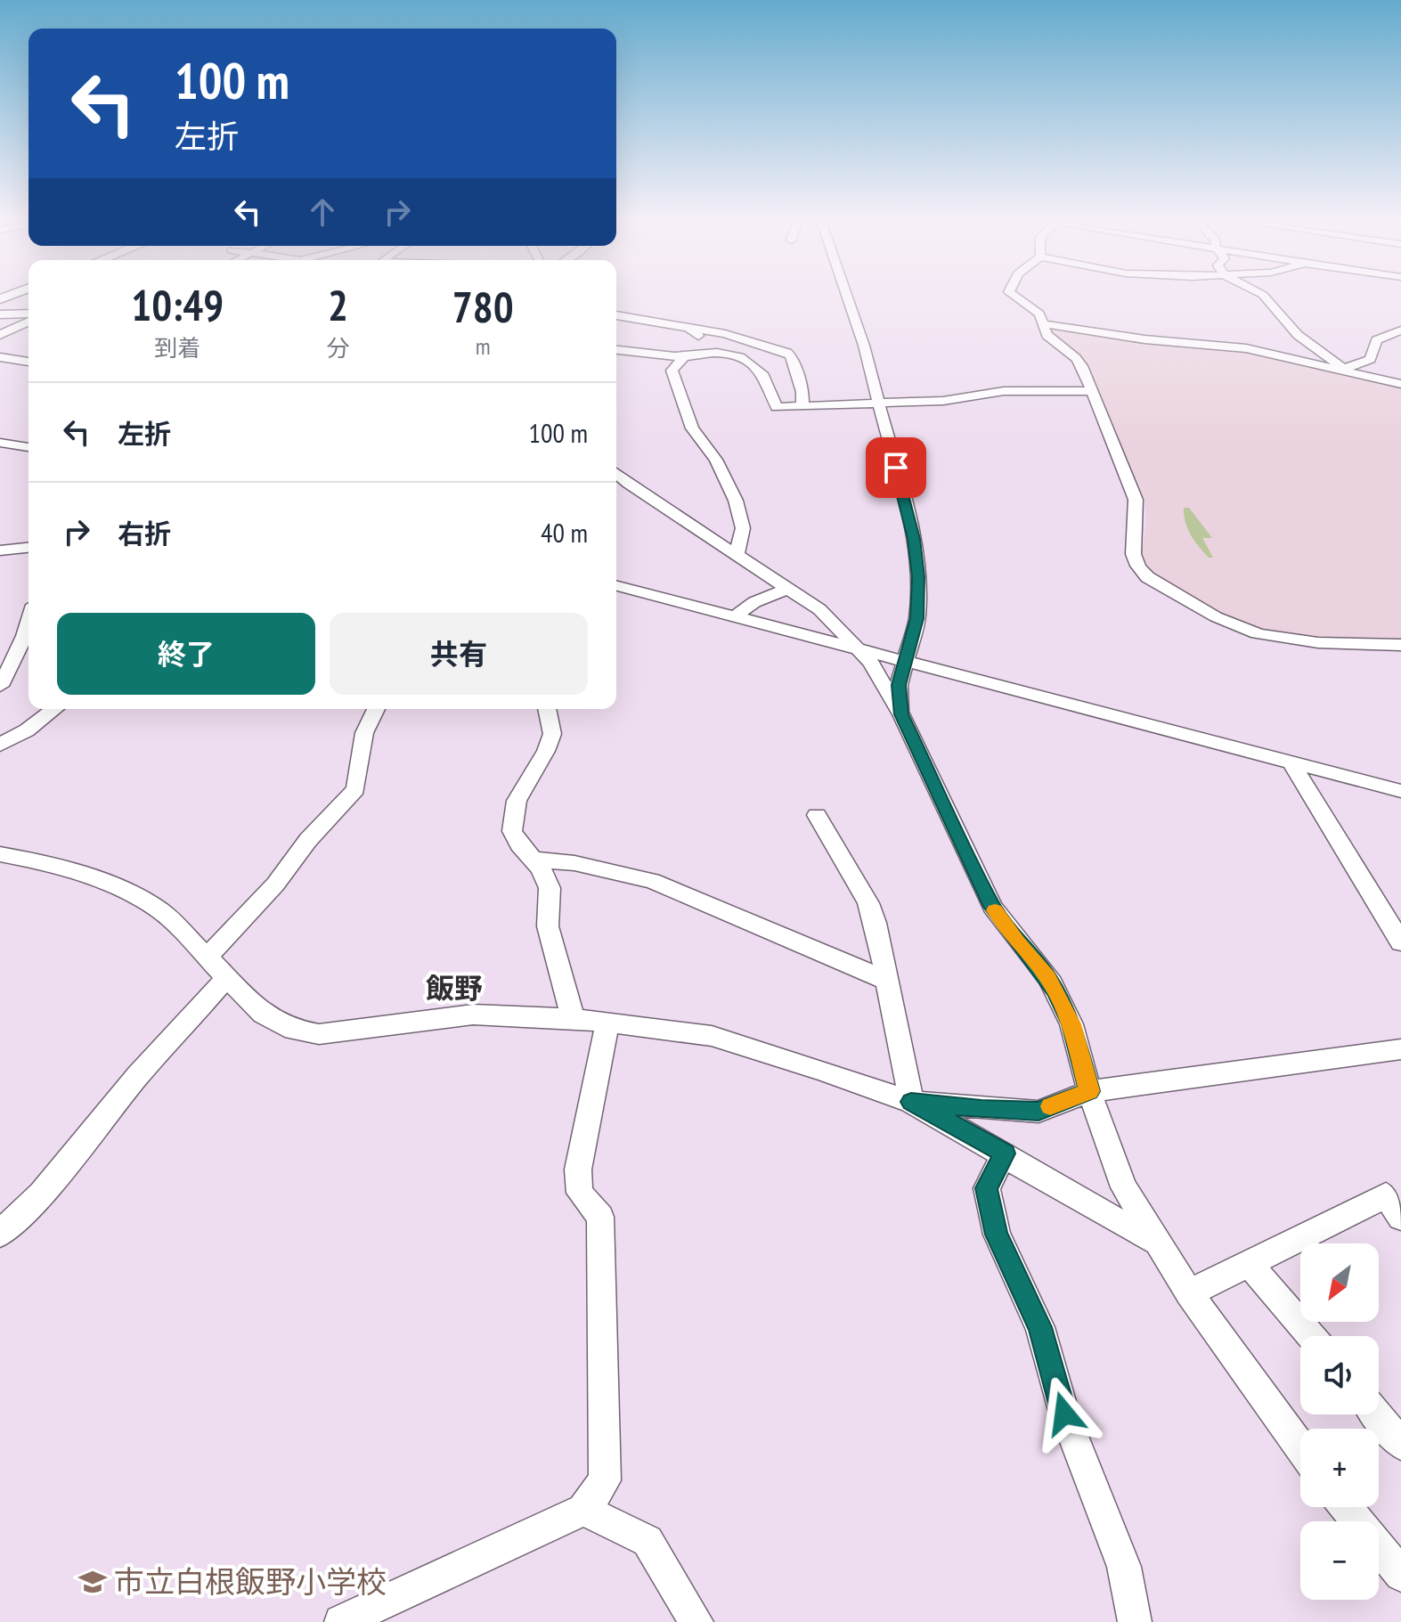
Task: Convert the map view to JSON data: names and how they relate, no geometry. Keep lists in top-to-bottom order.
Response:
{
  "districts": ["飯野"],
  "places": {
    "school or university": ["市立白根飯野小学校"]
  },
  "north": "bottom left",
  "page": {
    "turn": ["100 m", "左折"],
    "eta": [
      "10:49",
      "到着",
      "2",
      "分",
      "780",
      "m"
    ],
    "list": [
      {
        "name": "左折",
        "value": "100 m"
      },
      {
        "name": "右折",
        "value": "40 m"
      }
    ],
    "buttons": ["終了", "共有"],
    "map_buttons": ["+", "−"]
  }
}
